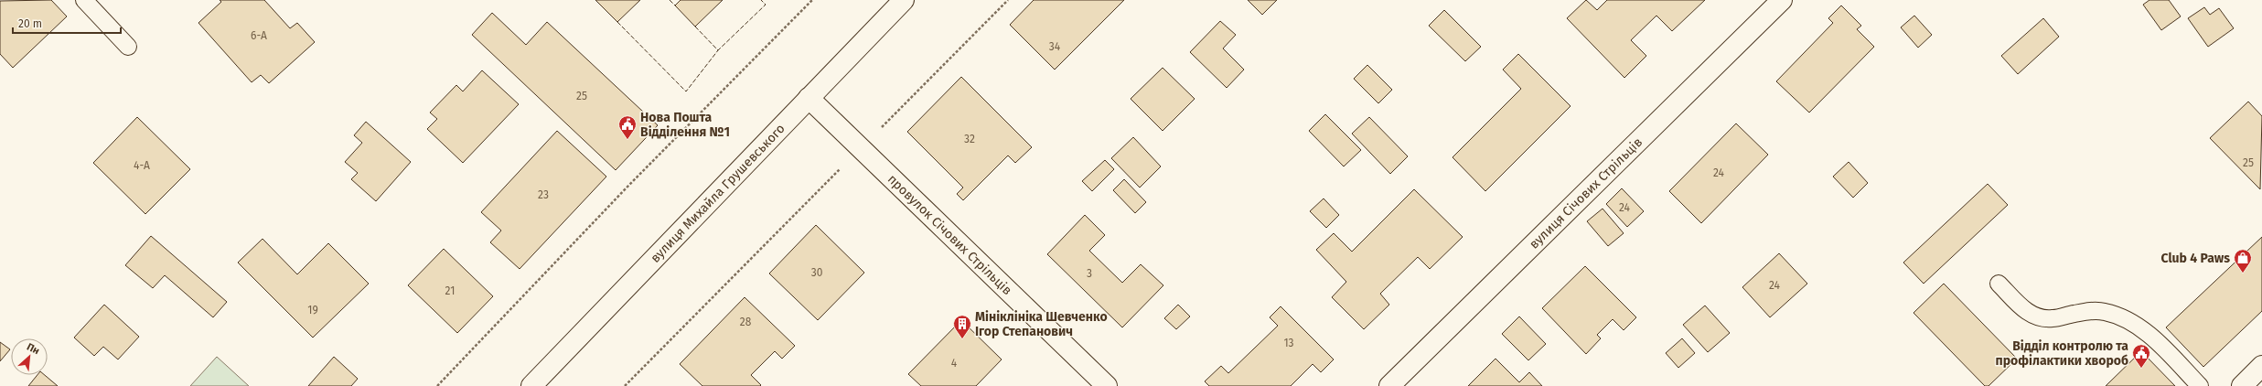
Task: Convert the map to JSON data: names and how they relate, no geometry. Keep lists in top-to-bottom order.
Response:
{
  "streets": {
    "street": ["вулиця Михайла Грушевського", "вулиця Січових Стрільців", "провулок Січових Стрільців"]
  },
  "crossings": [
    ["вулиця Михайла Грушевського", "провулок Січових Стрільців"]
  ],
  "places": {
    "public building": ["Нова Пошта Відділення №1", "Відділ контролю та профілактики хвороб"],
    "shop": ["Club 4 Paws"],
    "building": ["Мініклініка Шевченко Ігор Степанович"]
  },
  "house_numbers": [
    "6-А",
    "34",
    "25",
    "32",
    "25",
    "4-А",
    "24",
    "23",
    "24",
    "30",
    "3",
    "24",
    "21",
    "19",
    "28",
    "13",
    "4"
  ],
  "scale_bar": "20 m",
  "north": "top right"
}
